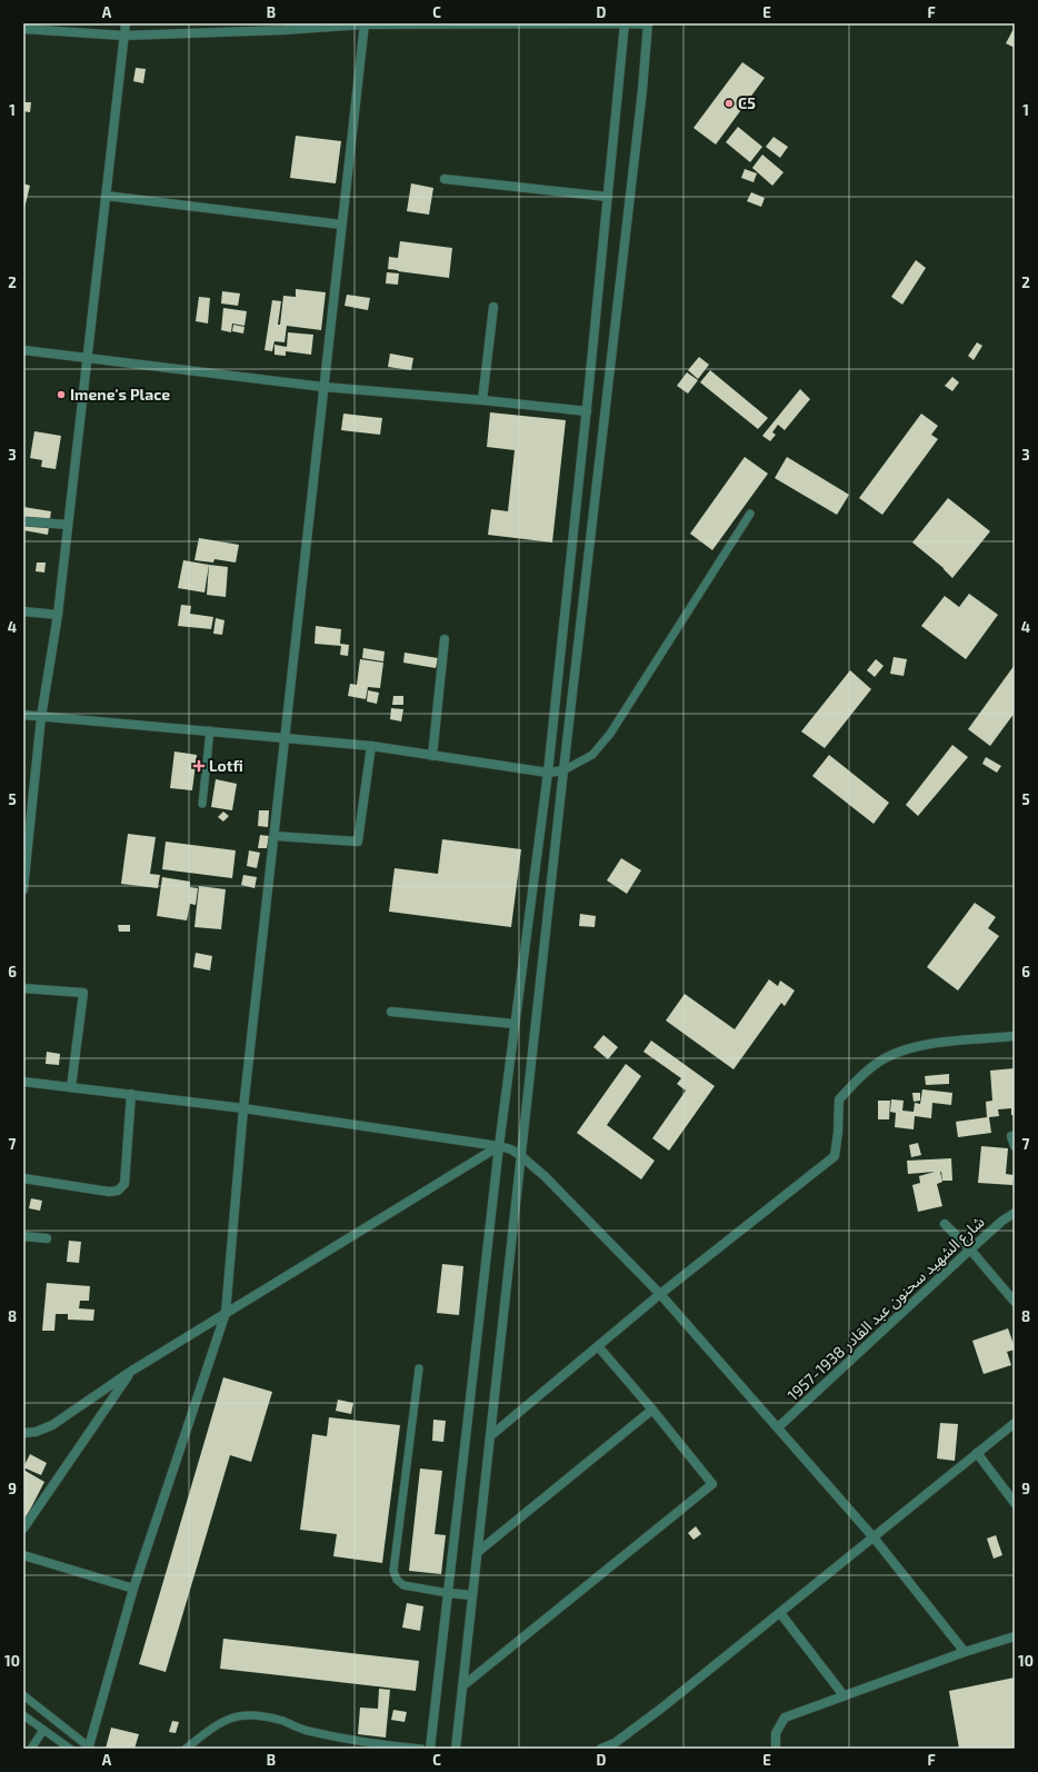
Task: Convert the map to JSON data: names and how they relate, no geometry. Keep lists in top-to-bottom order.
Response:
{
  "streets": {
    "street": ["شارع الشهيد سحنون عبد القادر 1938-1957"]
  },
  "places": {
    "other": ["C5", "Imene's Place"],
    "health": ["Lotfi"]
  },
  "grid": {
    "columns": [
      "A",
      "B",
      "C",
      "D",
      "E",
      "F"
    ],
    "rows": [
      "1",
      "2",
      "3",
      "4",
      "5",
      "6",
      "7",
      "8",
      "9",
      "10"
    ]
  }
}
